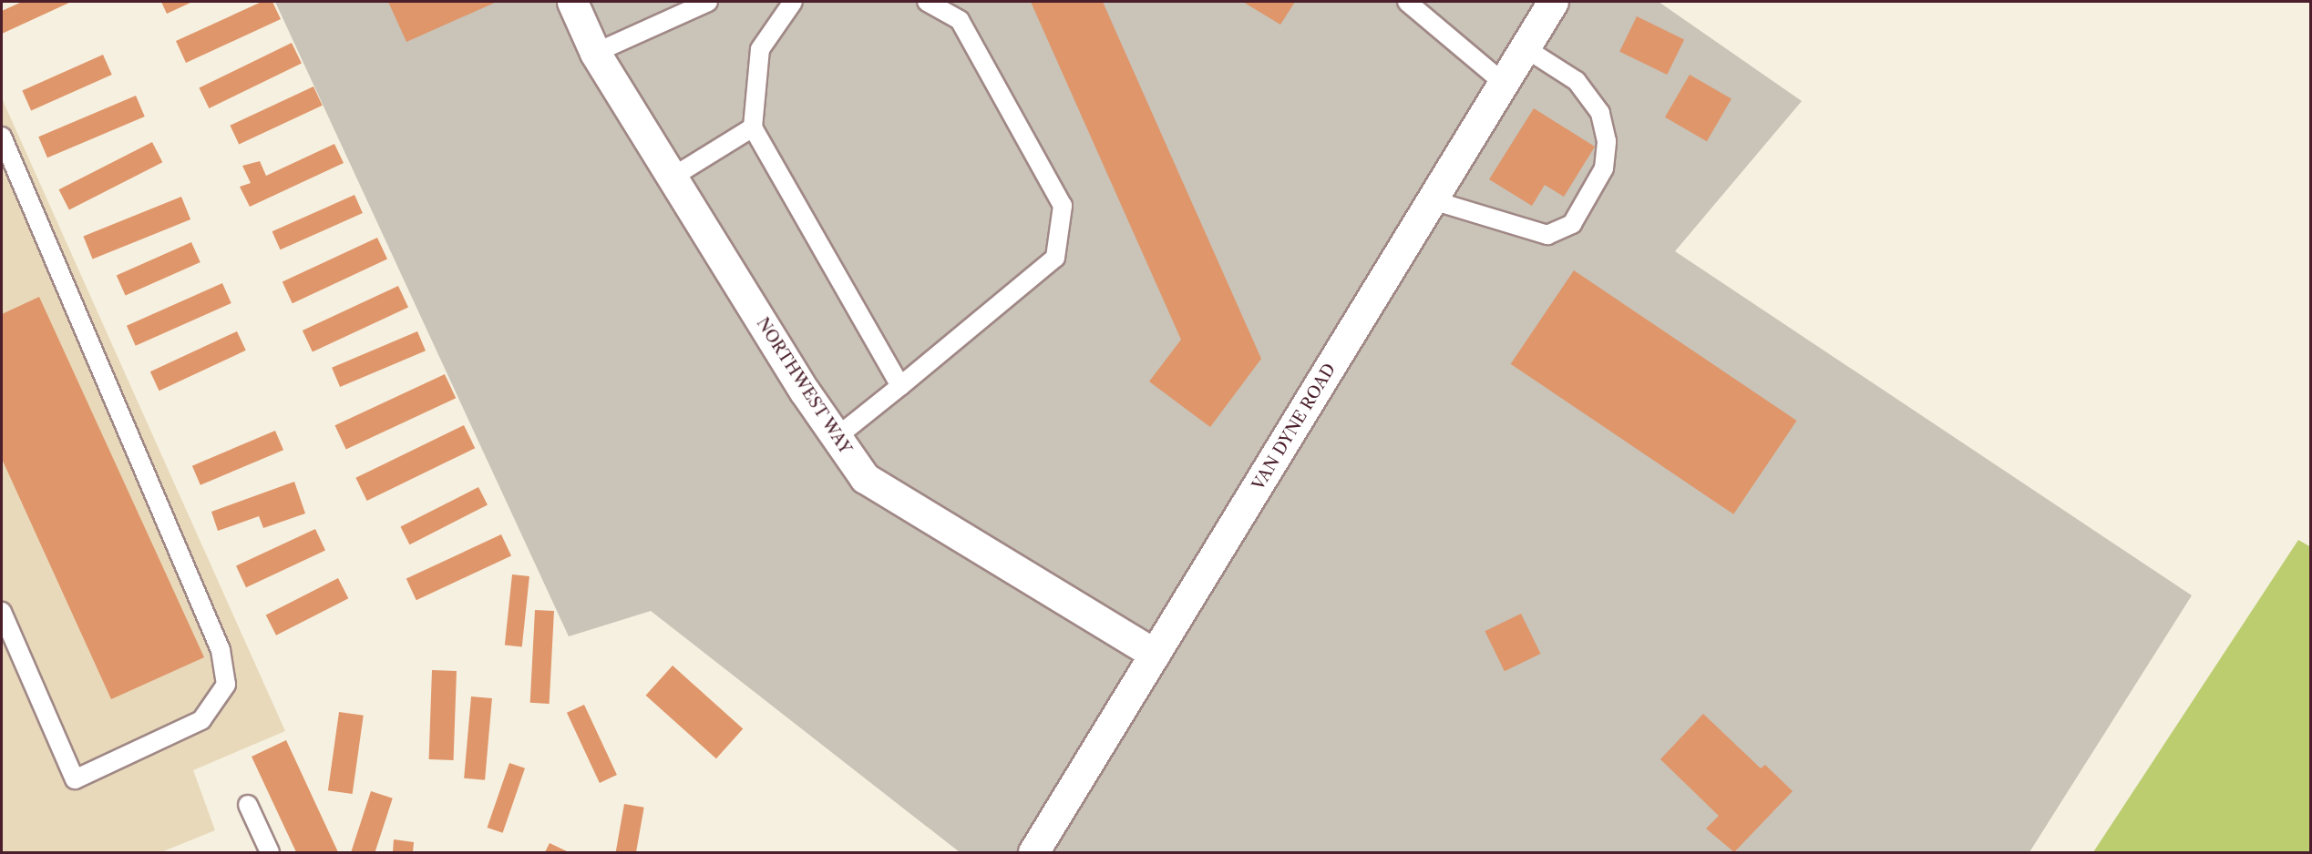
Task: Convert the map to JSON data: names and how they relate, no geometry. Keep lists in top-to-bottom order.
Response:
{
  "streets": {
    "street": ["NORTHWEST WAY", "VAN DYNE ROAD"]
  },
  "crossings": [
    ["NORTHWEST WAY", "VAN DYNE ROAD"]
  ]
}
